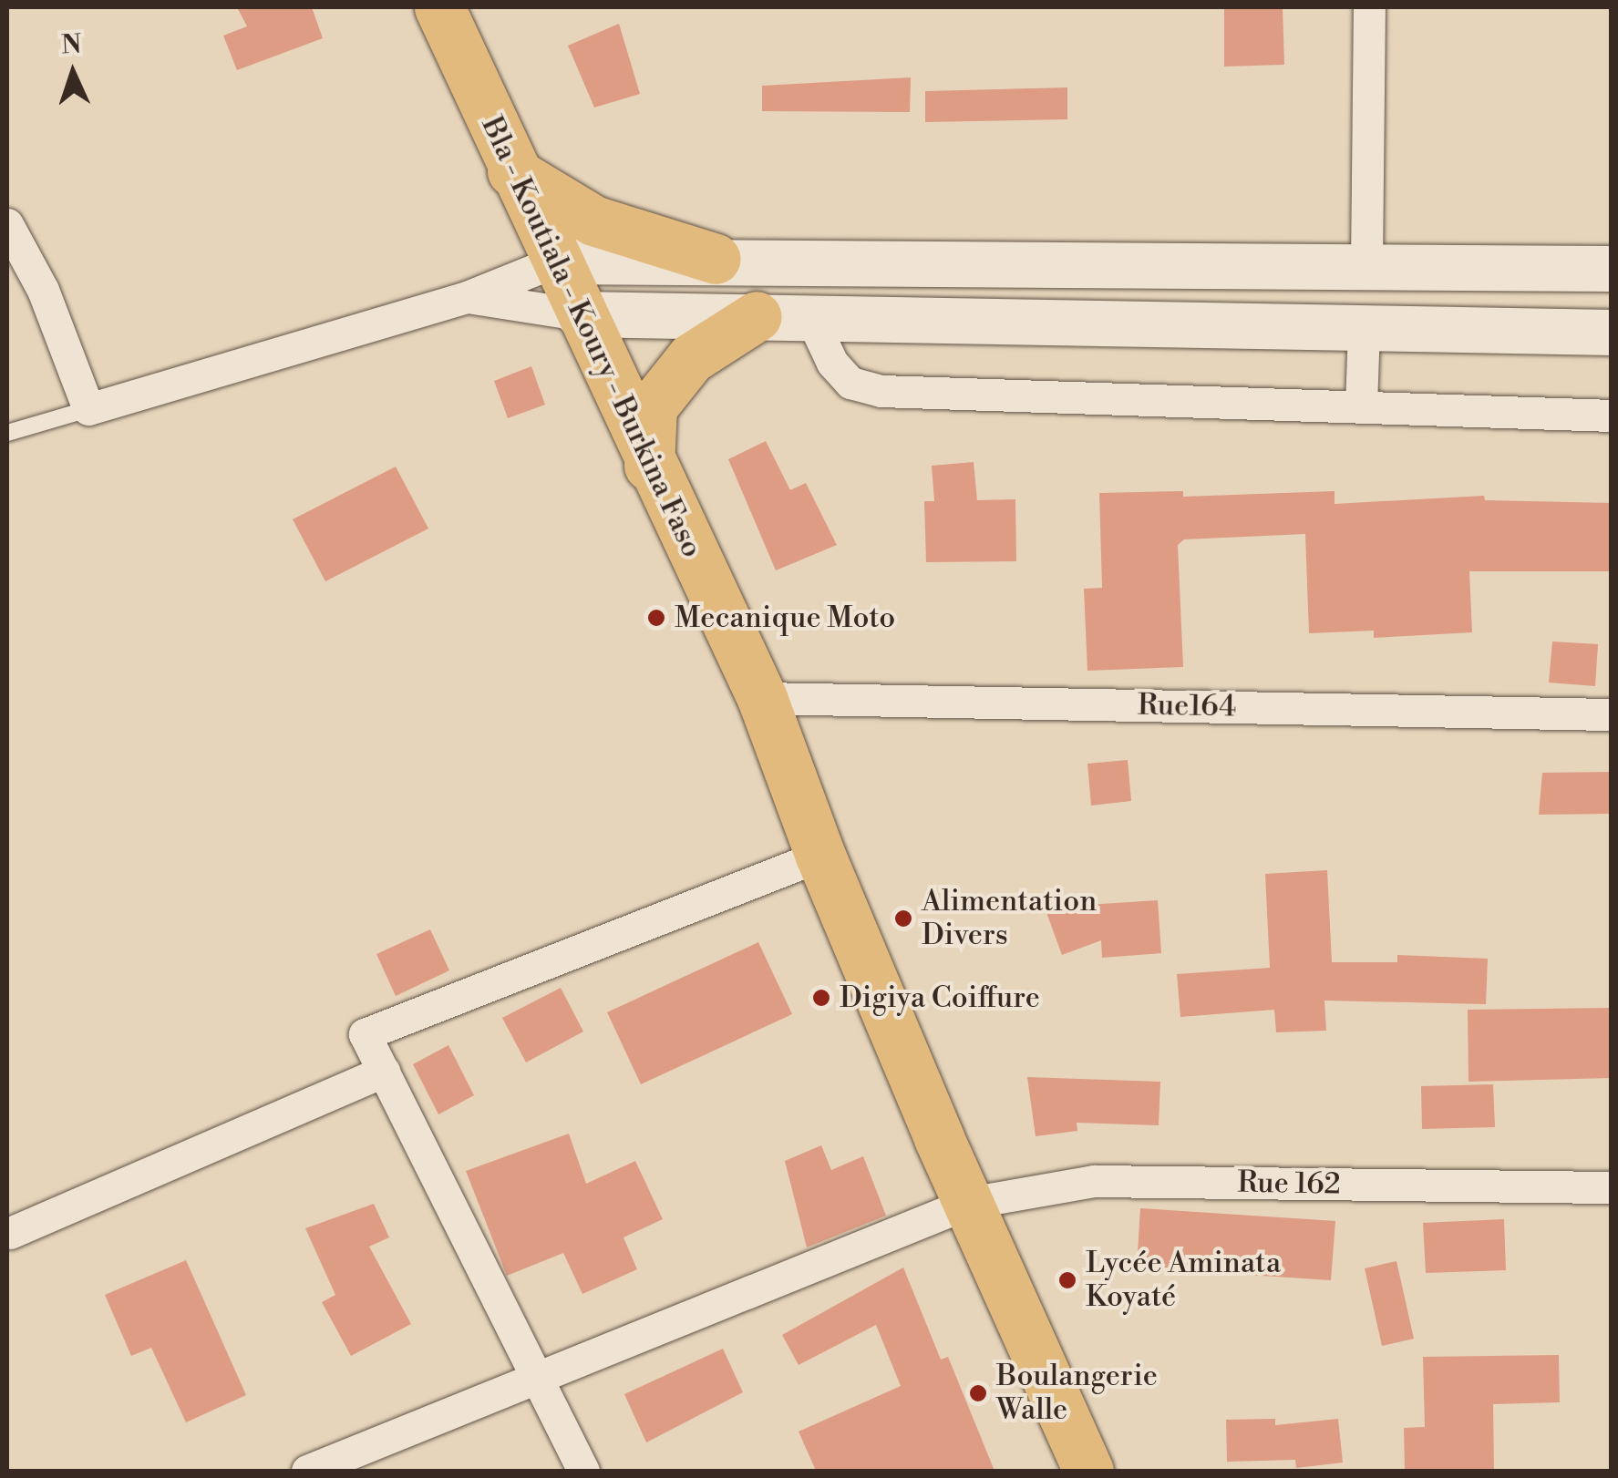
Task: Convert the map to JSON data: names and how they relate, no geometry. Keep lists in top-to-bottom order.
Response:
{
  "streets": {
    "main road": ["Bla - Koutiala - Koury - Burkina Faso"],
    "street": ["Rue164", "Rue 162"]
  },
  "crossings": [
    ["Bla - Koutiala - Koury - Burkina Faso", "Rue164"],
    ["Bla - Koutiala - Koury - Burkina Faso", "Rue 162"]
  ],
  "places": [
    "Mecanique Moto",
    "Alimentation Divers",
    "Digiya Coiffure",
    "Lycée Aminata Koyaté",
    "Boulangerie Walle"
  ],
  "north": "top"
}
